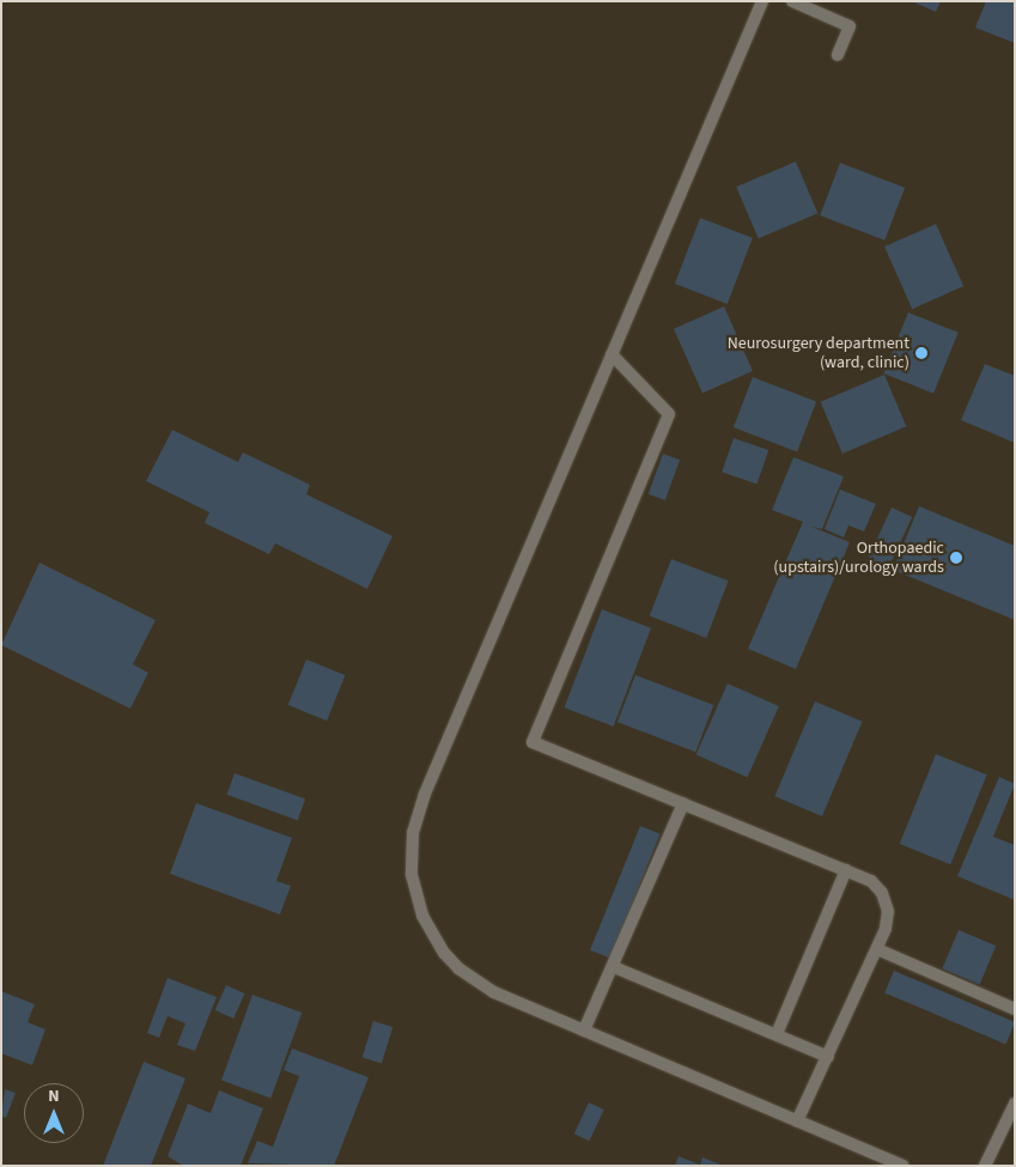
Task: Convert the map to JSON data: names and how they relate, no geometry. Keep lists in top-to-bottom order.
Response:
{
  "places": ["Neurosurgery department (ward, clinic)", "Orthopaedic (upstairs)/urology wards"],
  "north": "top"
}
